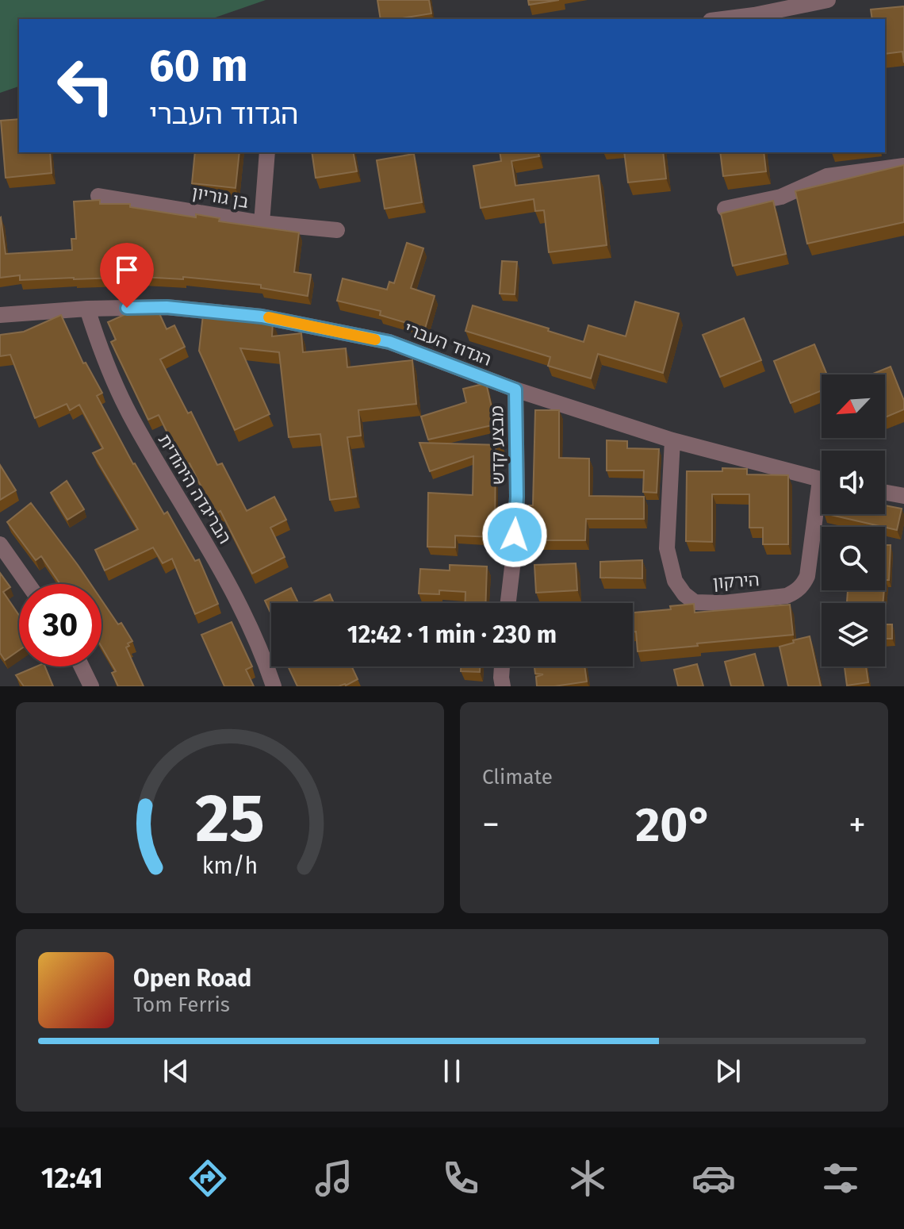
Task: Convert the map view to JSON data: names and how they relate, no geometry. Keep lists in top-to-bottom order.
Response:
{
  "streets": {
    "street": [
      "בן גוריון",
      "הגדוד העברי",
      "מבצע קדש",
      "הבריגדה היהודית",
      "הירקון"
    ]
  },
  "crossings": [
    ["הגדוד העברי", "מבצע קדש"],
    ["הגדוד העברי", "הבריגדה היהודית"],
    ["הגדוד העברי", "הירקון"]
  ],
  "north": "bottom left",
  "page": {
    "turn": ["60 m", "הגדוד העברי"],
    "limit": "30",
    "trip": "12:42 · 1 min · 230 m",
    "tile": "Climate",
    "heat": ["−", "20°", "+"],
    "song": ["Open Road", "Tom Ferris"],
    "tabs": "12:41",
    "gauge": ["25", "km/h"]
  }
}
